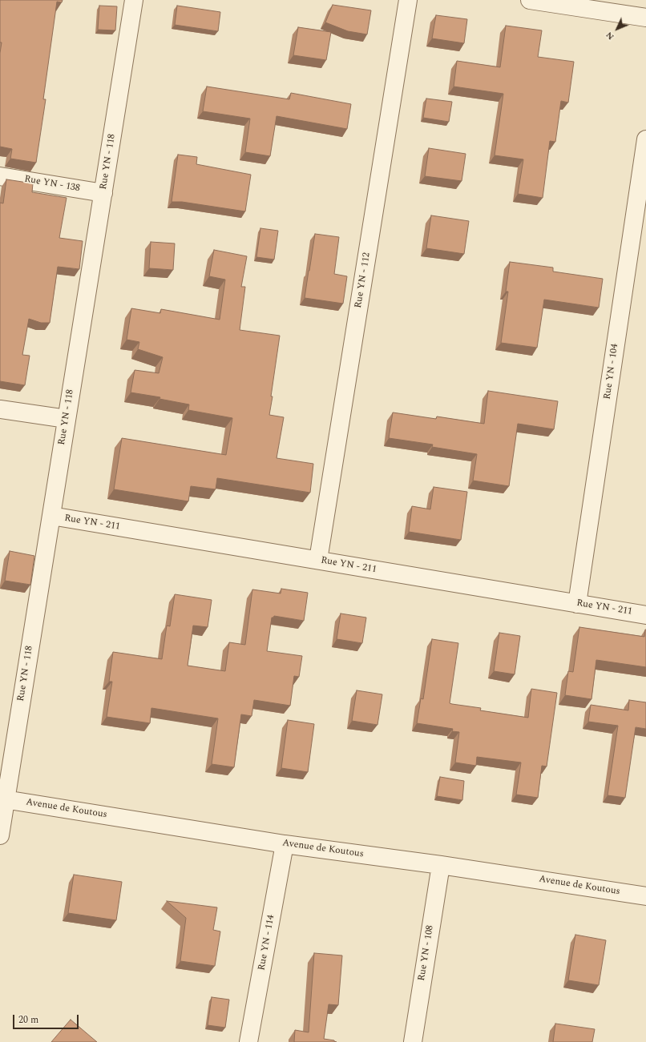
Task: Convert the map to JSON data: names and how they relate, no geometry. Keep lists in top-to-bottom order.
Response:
{
  "streets": {
    "street": [
      "Rue YN - 118",
      "Rue YN - 138",
      "Rue YN - 112",
      "Rue YN - 104",
      "Rue YN - 211",
      "Avenue de Koutous",
      "Rue YN - 114",
      "Rue YN - 108"
    ]
  },
  "crossings": [
    ["Rue YN - 118", "Rue YN - 138"],
    ["Rue YN - 118", "Rue YN - 211"],
    ["Rue YN - 118", "Avenue de Koutous"],
    ["Rue YN - 112", "Rue YN - 211"],
    ["Rue YN - 104", "Rue YN - 211"],
    ["Avenue de Koutous", "Rue YN - 114"],
    ["Avenue de Koutous", "Rue YN - 108"]
  ],
  "scale_bar": "20 m",
  "north": "bottom left"
}
